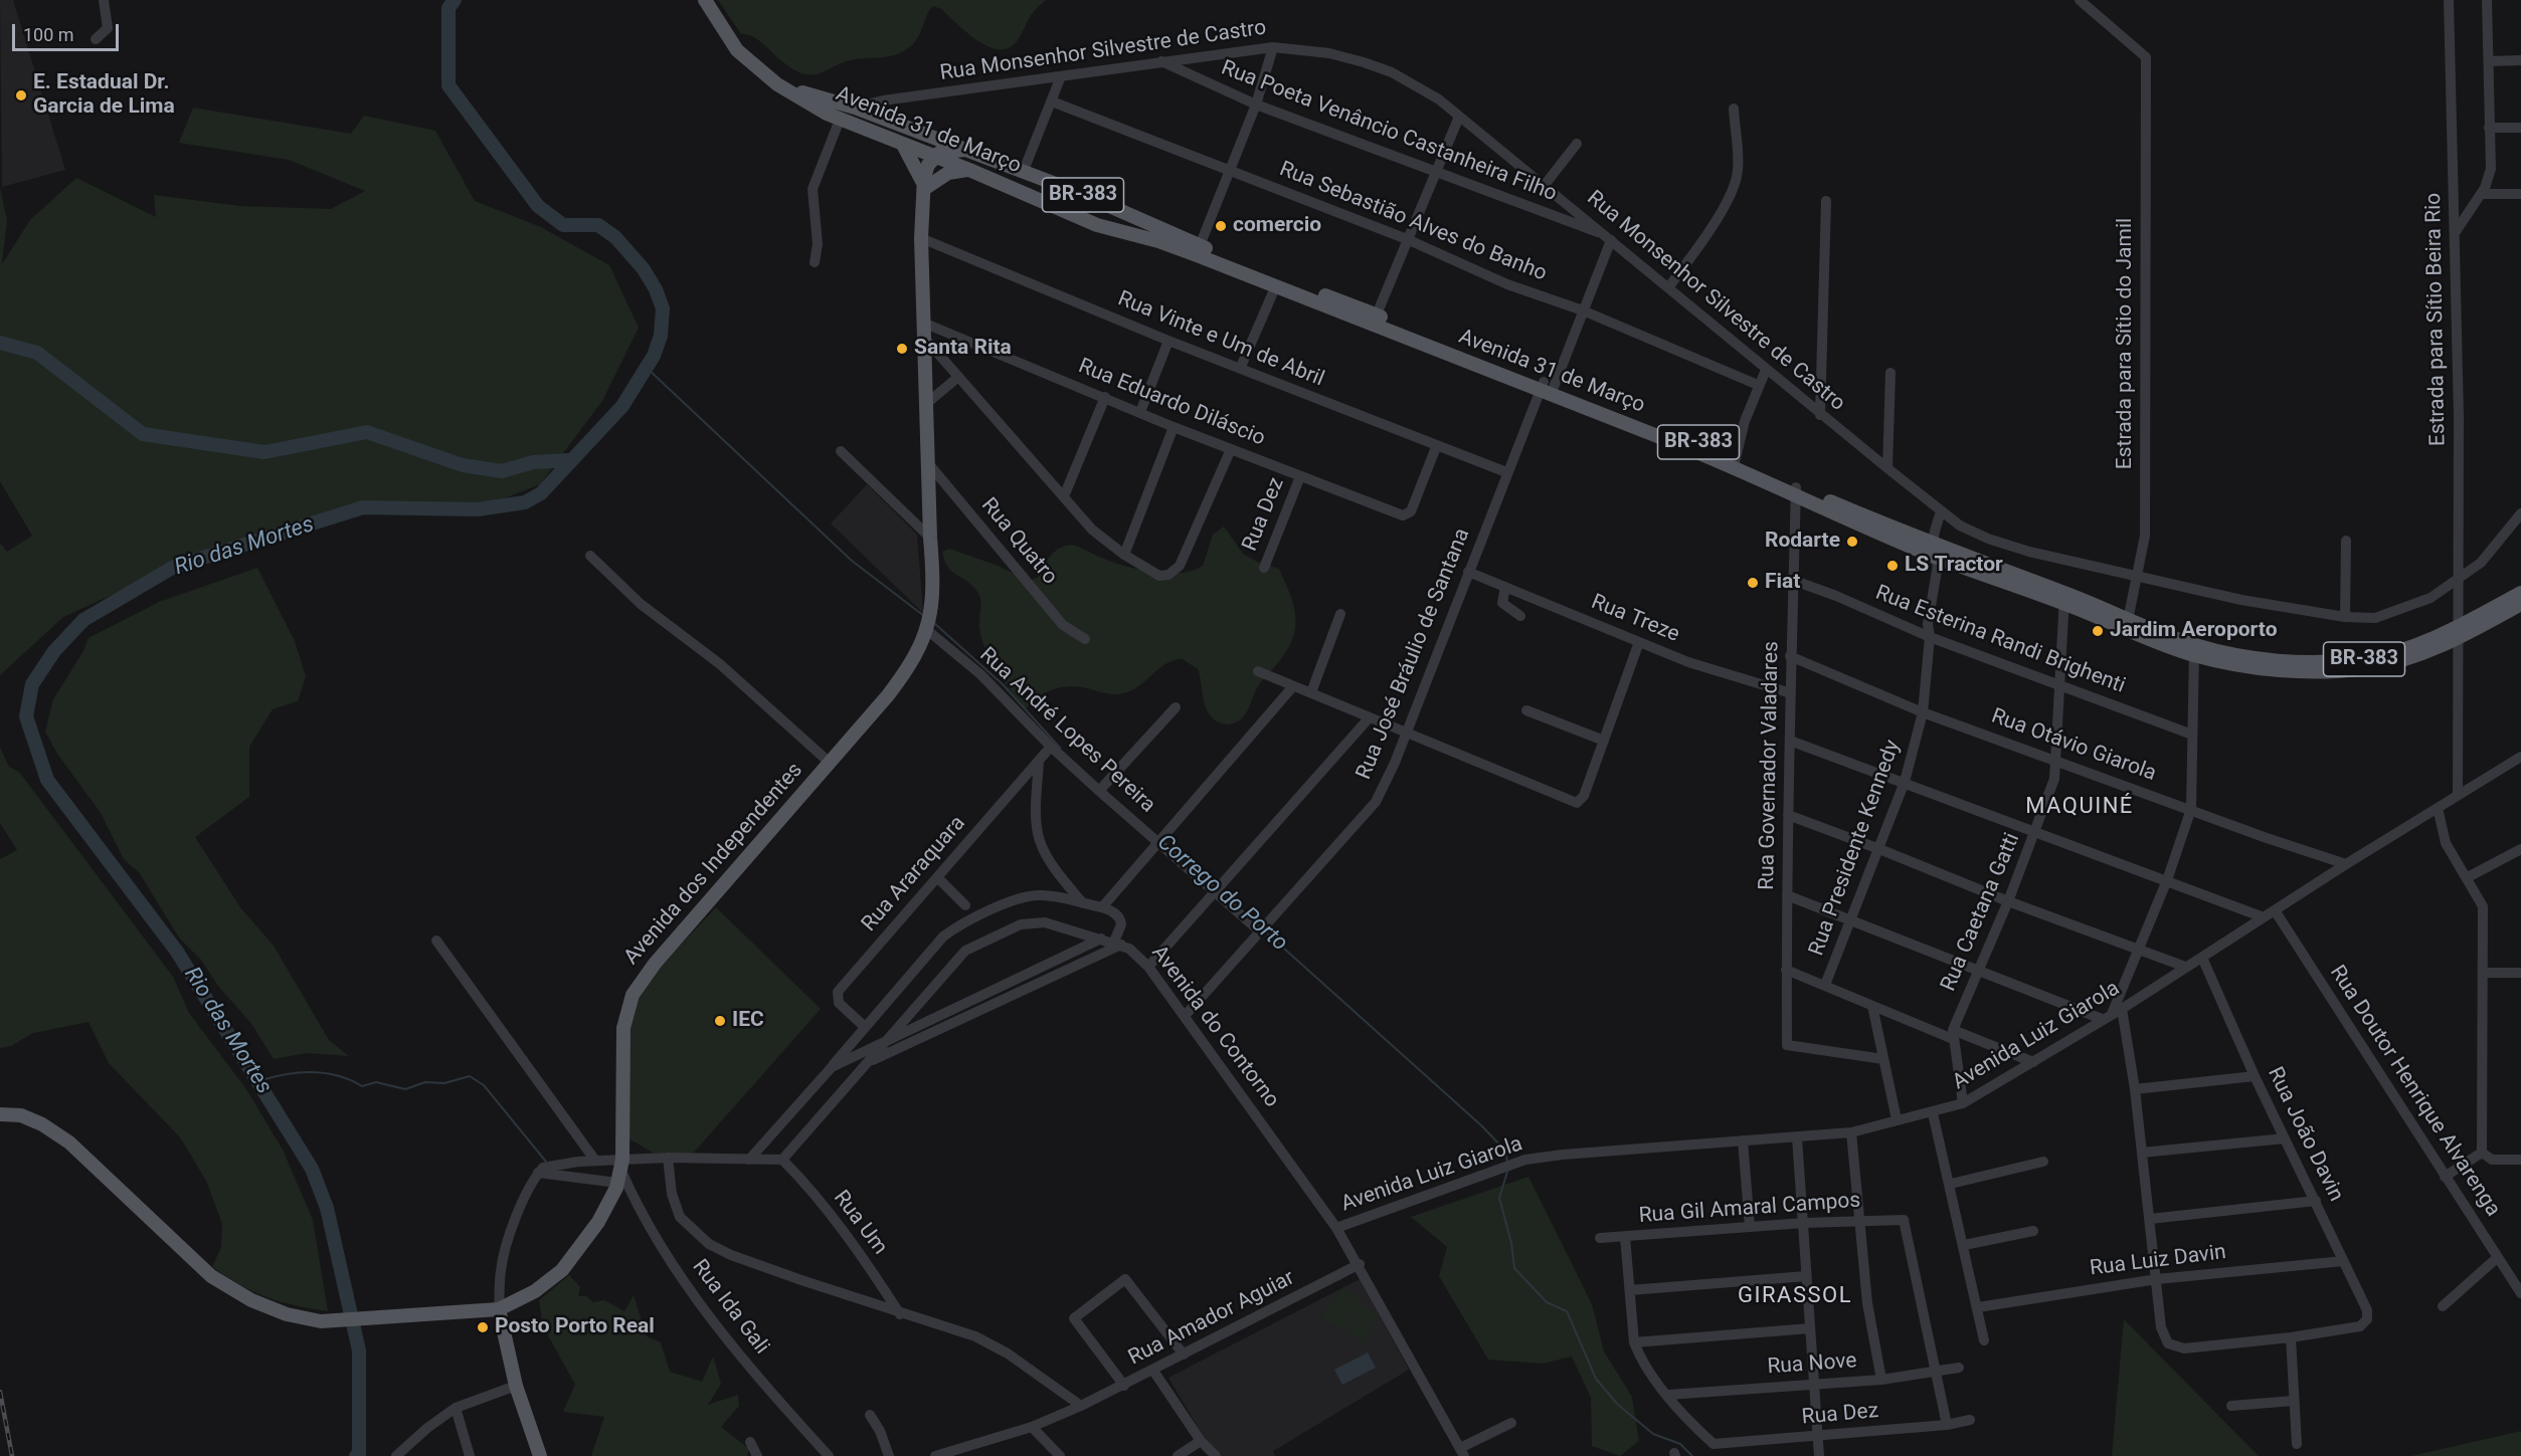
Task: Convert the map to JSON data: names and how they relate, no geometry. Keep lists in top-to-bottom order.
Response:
{
  "streets": {
    "main road": ["Avenida 31 de Março", "BR-383", "Avenida dos Independentes"],
    "street": [
      "Rua Monsenhor Silvestre de Castro",
      "Rua Poeta Venâncio Castanheira Filho",
      "Rua Sebastião Alves do Banho",
      "Estrada para Sítio Beira Rio",
      "Rua Vinte e Um de Abril",
      "Estrada para Sítio do Jamil",
      "Rua Eduardo Diláscio",
      "Rua Dez",
      "Rua Quatro",
      "Rua Treze",
      "Rua Esterina Randi Brighenti",
      "Rua José Bráulio de Santana",
      "Rua André Lopes Pereira",
      "Rua Otávio Giarola",
      "Rua Governador Valadares",
      "Rua Presidente Kennedy",
      "Rua Araraquara",
      "Rua Caetana Gatti",
      "Avenida do Contorno",
      "Avenida Luiz Giarola",
      "Rua Doutor Henrique Alvarenga",
      "Rua João Davin",
      "Rua Gil Amaral Campos",
      "Rua Um",
      "Rua Luiz Davin",
      "Rua Ida Gali",
      "Rua Amador Aguiar",
      "Rua Nove"
    ]
  },
  "crossings": [
    ["Rua Monsenhor Silvestre de Castro", "Avenida 31 de Março"],
    ["Rua Monsenhor Silvestre de Castro", "Rua Poeta Venâncio Castanheira Filho"],
    ["Rua Monsenhor Silvestre de Castro", "Estrada para Sítio Beira Rio"],
    ["Rua Monsenhor Silvestre de Castro", "Estrada para Sítio do Jamil"],
    ["Rua Monsenhor Silvestre de Castro", "Rua José Bráulio de Santana"],
    ["Rua Monsenhor Silvestre de Castro", "Rua Presidente Kennedy"],
    ["Avenida 31 de Março", "Estrada para Sítio Beira Rio"],
    ["Avenida 31 de Março", "Estrada para Sítio do Jamil"],
    ["Avenida 31 de Março", "Rua José Bráulio de Santana"],
    ["Avenida 31 de Março", "Rua Governador Valadares"],
    ["Avenida 31 de Março", "Rua Presidente Kennedy"],
    ["Avenida 31 de Março", "Rua Caetana Gatti"],
    ["Rua Poeta Venâncio Castanheira Filho", "Rua José Bráulio de Santana"],
    ["Rua Sebastião Alves do Banho", "Rua José Bráulio de Santana"],
    ["Estrada para Sítio Beira Rio", "Avenida Luiz Giarola"],
    ["Rua Vinte e Um de Abril", "Rua Eduardo Diláscio"],
    ["Rua Vinte e Um de Abril", "Rua José Bráulio de Santana"],
    ["Rua Vinte e Um de Abril", "Avenida dos Independentes"],
    ["Rua Eduardo Diláscio", "Rua Dez"],
    ["Rua Eduardo Diláscio", "Avenida dos Independentes"],
    ["Rua Dez", "Rua Nove"],
    ["Rua Quatro", "Avenida dos Independentes"],
    ["Rua Treze", "Rua José Bráulio de Santana"],
    ["Rua Treze", "Rua Governador Valadares"],
    ["Rua Esterina Randi Brighenti", "Rua Governador Valadares"],
    ["Rua Esterina Randi Brighenti", "Rua Presidente Kennedy"],
    ["Rua Esterina Randi Brighenti", "Rua Caetana Gatti"],
    ["Rua José Bráulio de Santana", "Rua André Lopes Pereira"],
    ["Rua José Bráulio de Santana", "Avenida do Contorno"],
    ["Rua André Lopes Pereira", "Avenida dos Independentes"],
    ["Rua André Lopes Pereira", "Rua Araraquara"],
    ["Rua Otávio Giarola", "Rua Governador Valadares"],
    ["Rua Otávio Giarola", "Rua Presidente Kennedy"],
    ["Rua Otávio Giarola", "Rua Caetana Gatti"],
    ["Rua Otávio Giarola", "Avenida Luiz Giarola"],
    ["Avenida dos Independentes", "Rua Ida Gali"],
    ["Avenida do Contorno", "Avenida Luiz Giarola"],
    ["Avenida do Contorno", "Rua Amador Aguiar"],
    ["Avenida Luiz Giarola", "Rua Doutor Henrique Alvarenga"],
    ["Avenida Luiz Giarola", "Rua João Davin"],
    ["Rua João Davin", "Rua Luiz Davin"],
    ["Rua Gil Amaral Campos", "Rua Nove"]
  ],
  "districts": ["MAQUINÉ", "GIRASSOL"],
  "water": ["Rio das Mortes", "Corrego do Porto"],
  "places": [
    "E. Estadual Dr. Garcia de Lima",
    "comercio",
    "Santa Rita",
    "Rodarte",
    "LS Tractor",
    "Fiat",
    "Jardim Aeroporto",
    "IEC",
    "Posto Porto Real"
  ],
  "scale_bar": "100 m"
}
